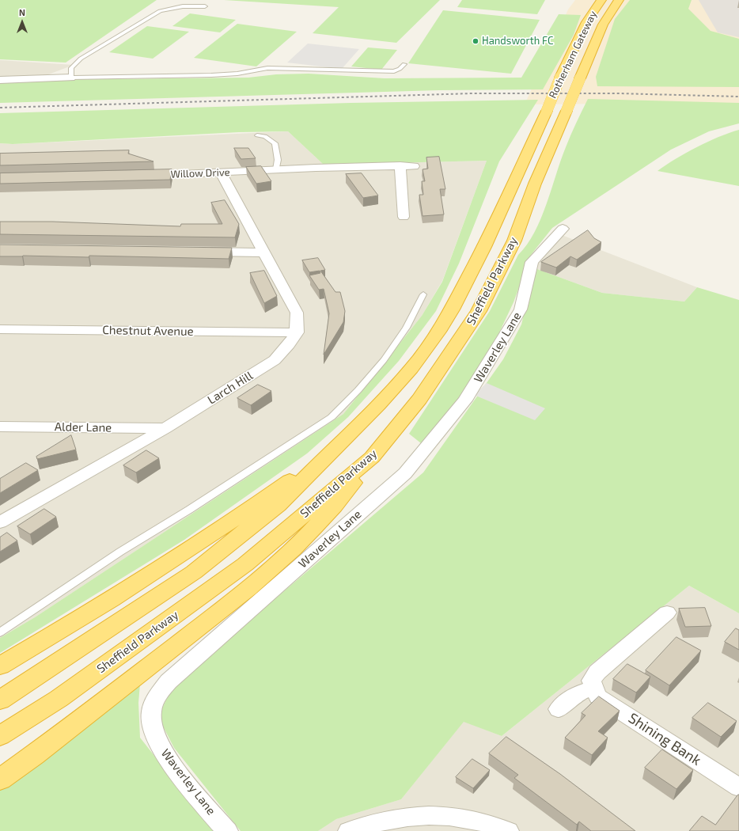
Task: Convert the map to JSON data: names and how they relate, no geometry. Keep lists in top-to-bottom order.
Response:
{
  "streets": {
    "highway": ["Rotherham Gateway", "Sheffield Parkway"],
    "street": [
      "Willow Drive",
      "Chestnut Avenue",
      "Waverley Lane",
      "Larch Hill",
      "Alder Lane",
      "Shining Bank"
    ]
  },
  "crossings": [
    ["Rotherham Gateway", "Sheffield Parkway"],
    ["Chestnut Avenue", "Larch Hill"],
    ["Larch Hill", "Alder Lane"]
  ],
  "places": ["Handsworth FC"],
  "north": "top"
}
